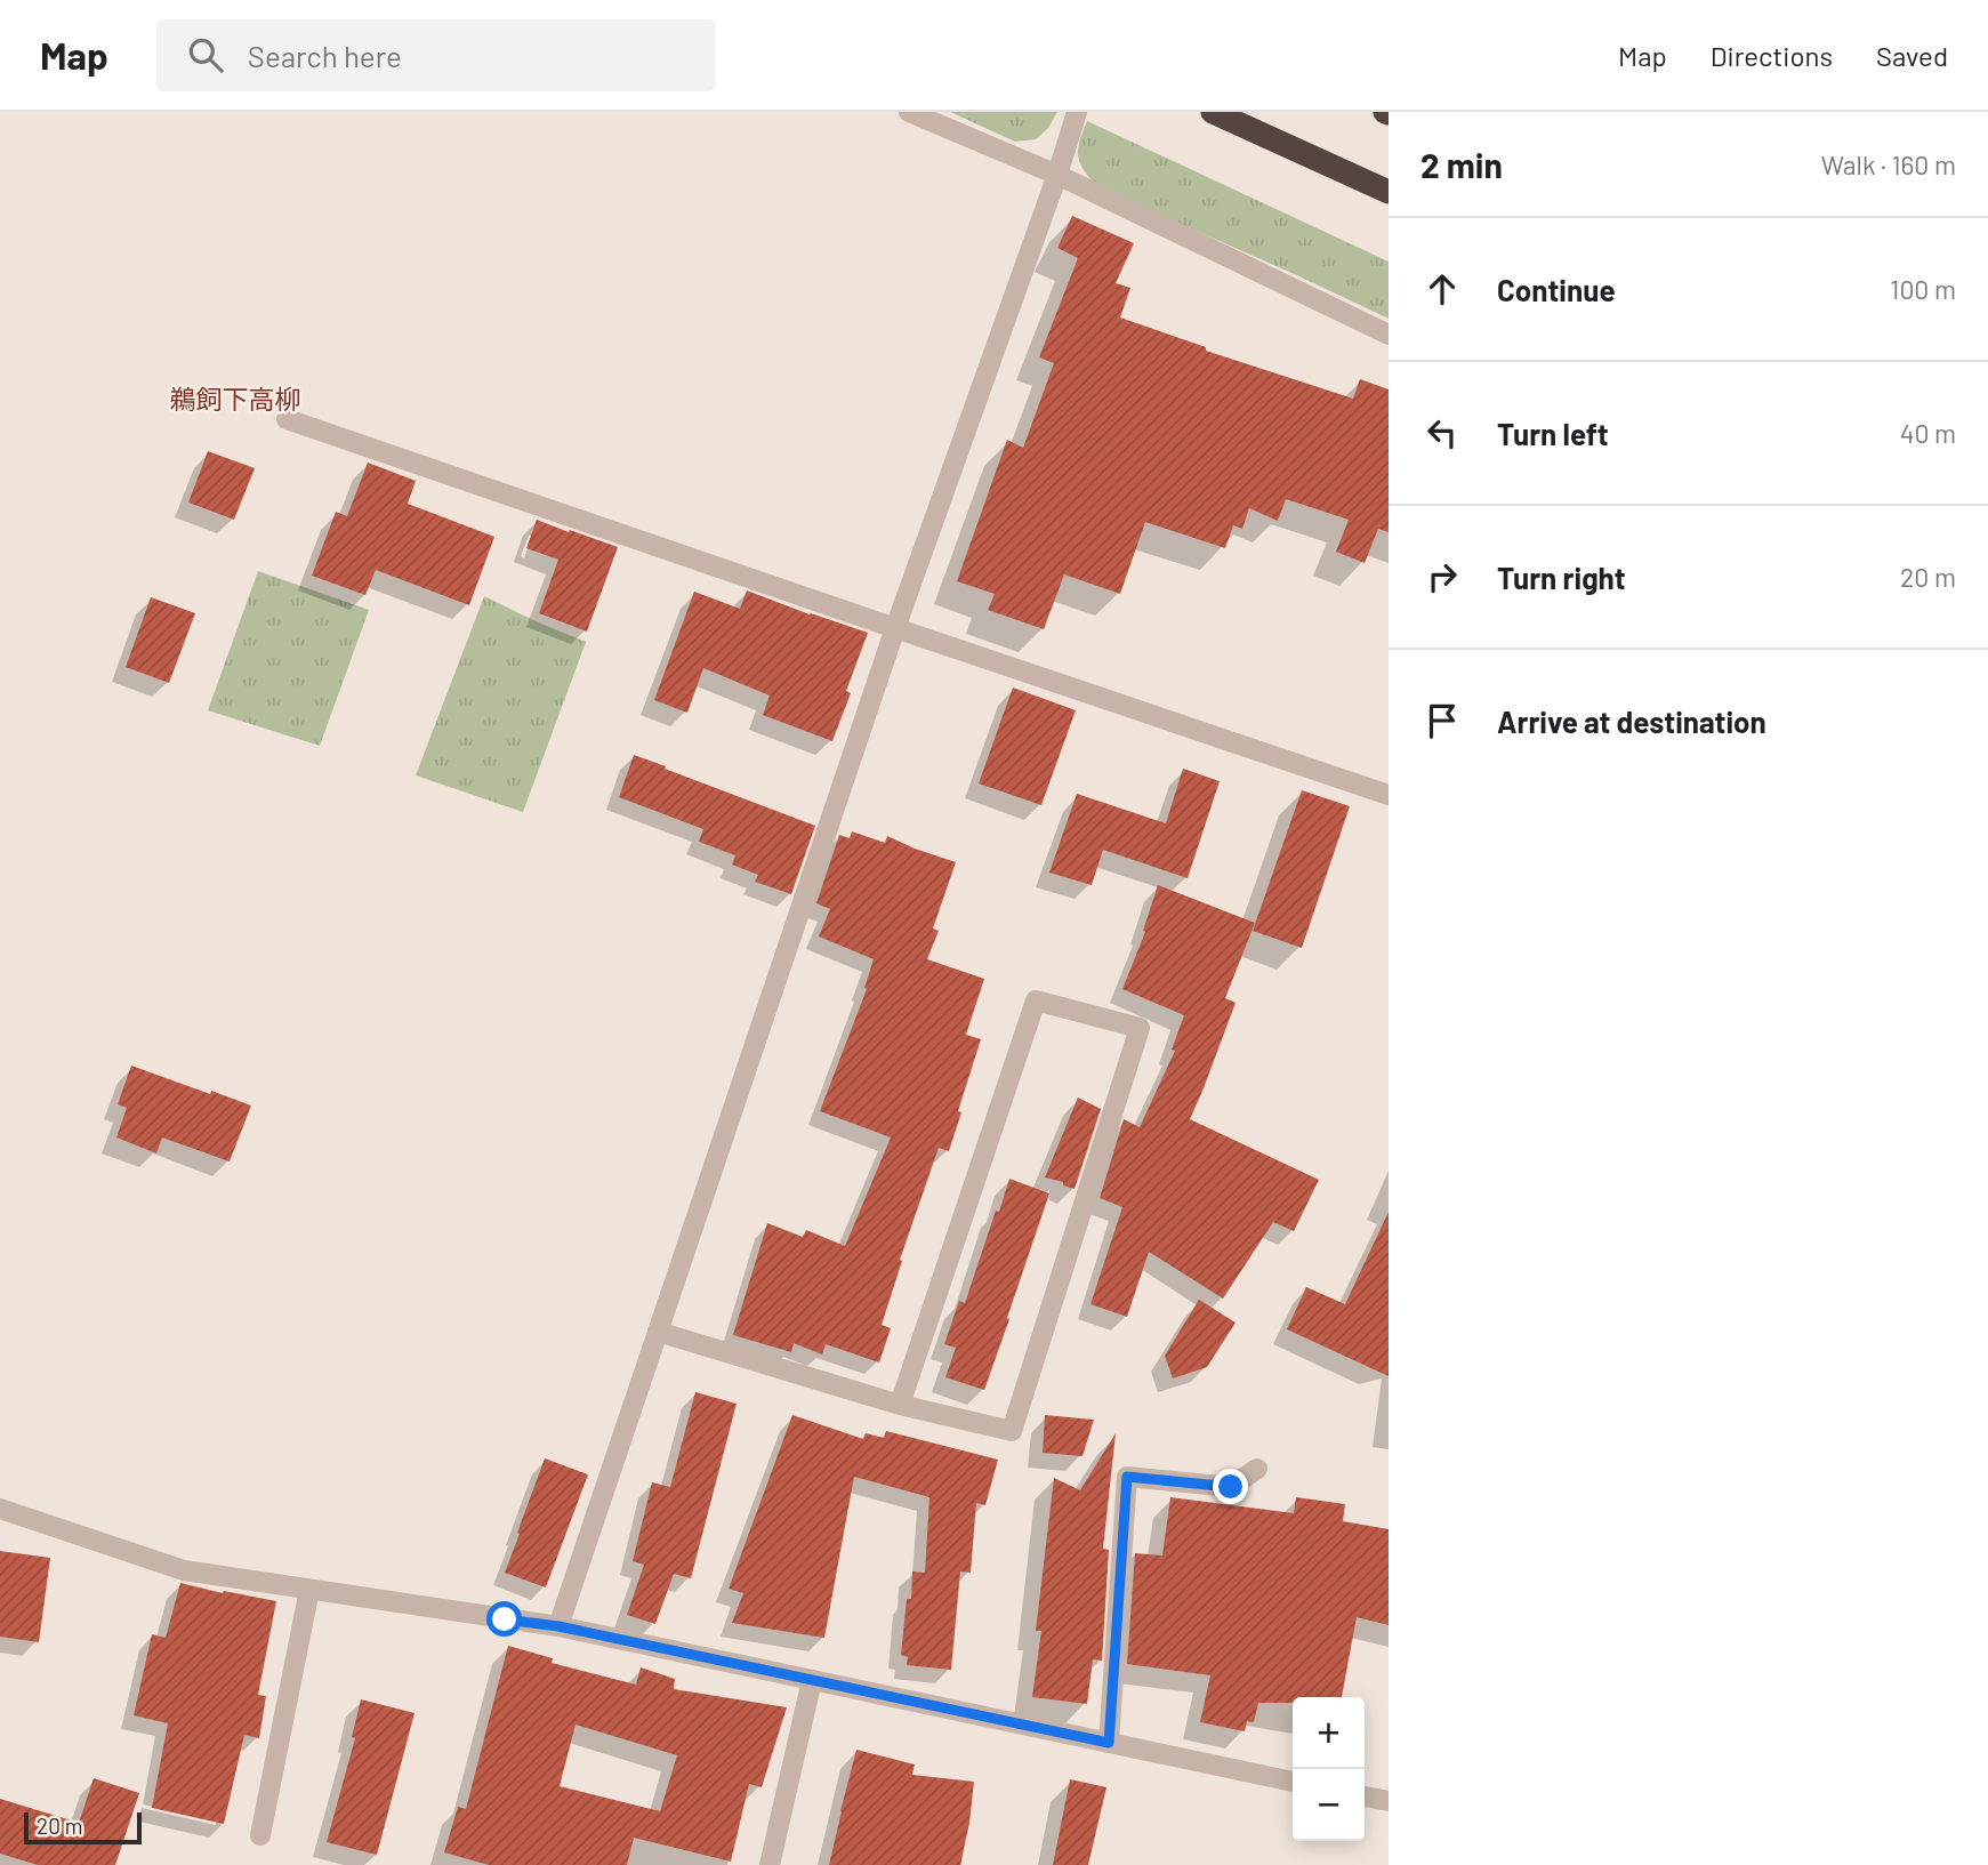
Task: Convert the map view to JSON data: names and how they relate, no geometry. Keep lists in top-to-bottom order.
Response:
{
  "districts": ["鵜飼下高柳"],
  "scale_bar": "20 m",
  "page": {
    "header": "Map",
    "search": "Search here",
    "nav": ["Map", "Directions", "Saved"],
    "heading": ["2 min", "Walk · 160 m"],
    "list": [
      ["Continue", "100 m"],
      ["Turn left", "40 m"],
      ["Turn right", "20 m"],
      "Arrive at destination"
    ],
    "map_buttons": ["+", "−"],
    "scale": "20 m"
  }
}
